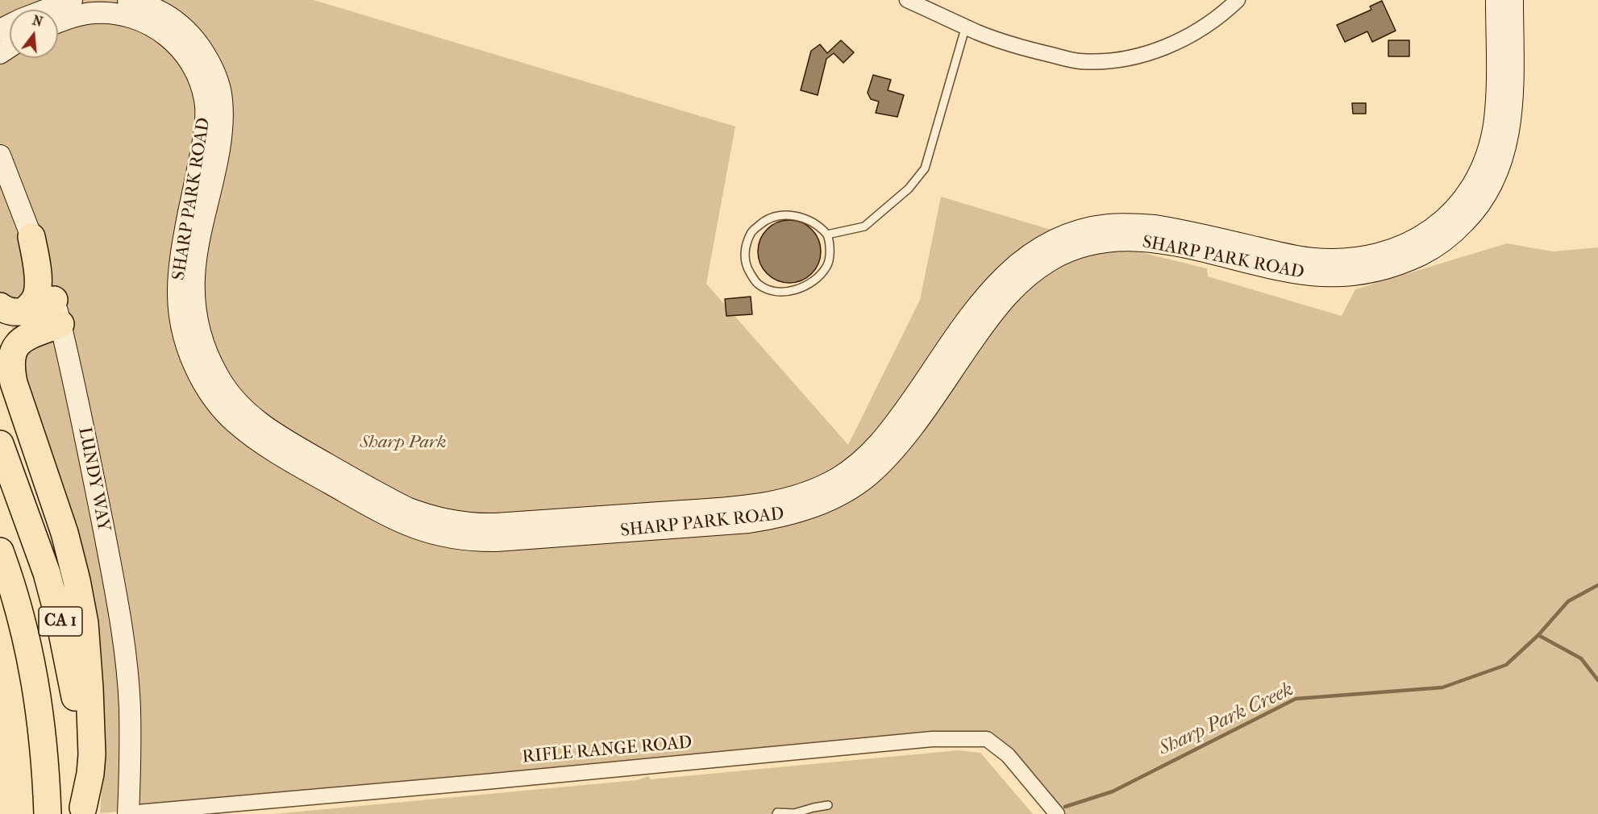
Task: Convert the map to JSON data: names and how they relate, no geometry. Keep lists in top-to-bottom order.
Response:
{
  "streets": {
    "highway": ["CA 1"],
    "main road": ["SHARP PARK ROAD", "LUNDY WAY"],
    "street": ["RIFLE RANGE ROAD"]
  },
  "crossings": [
    ["LUNDY WAY", "RIFLE RANGE ROAD"]
  ],
  "water": ["Sharp Park Creek"],
  "parks": ["Sharp Park"],
  "north": "top"
}
